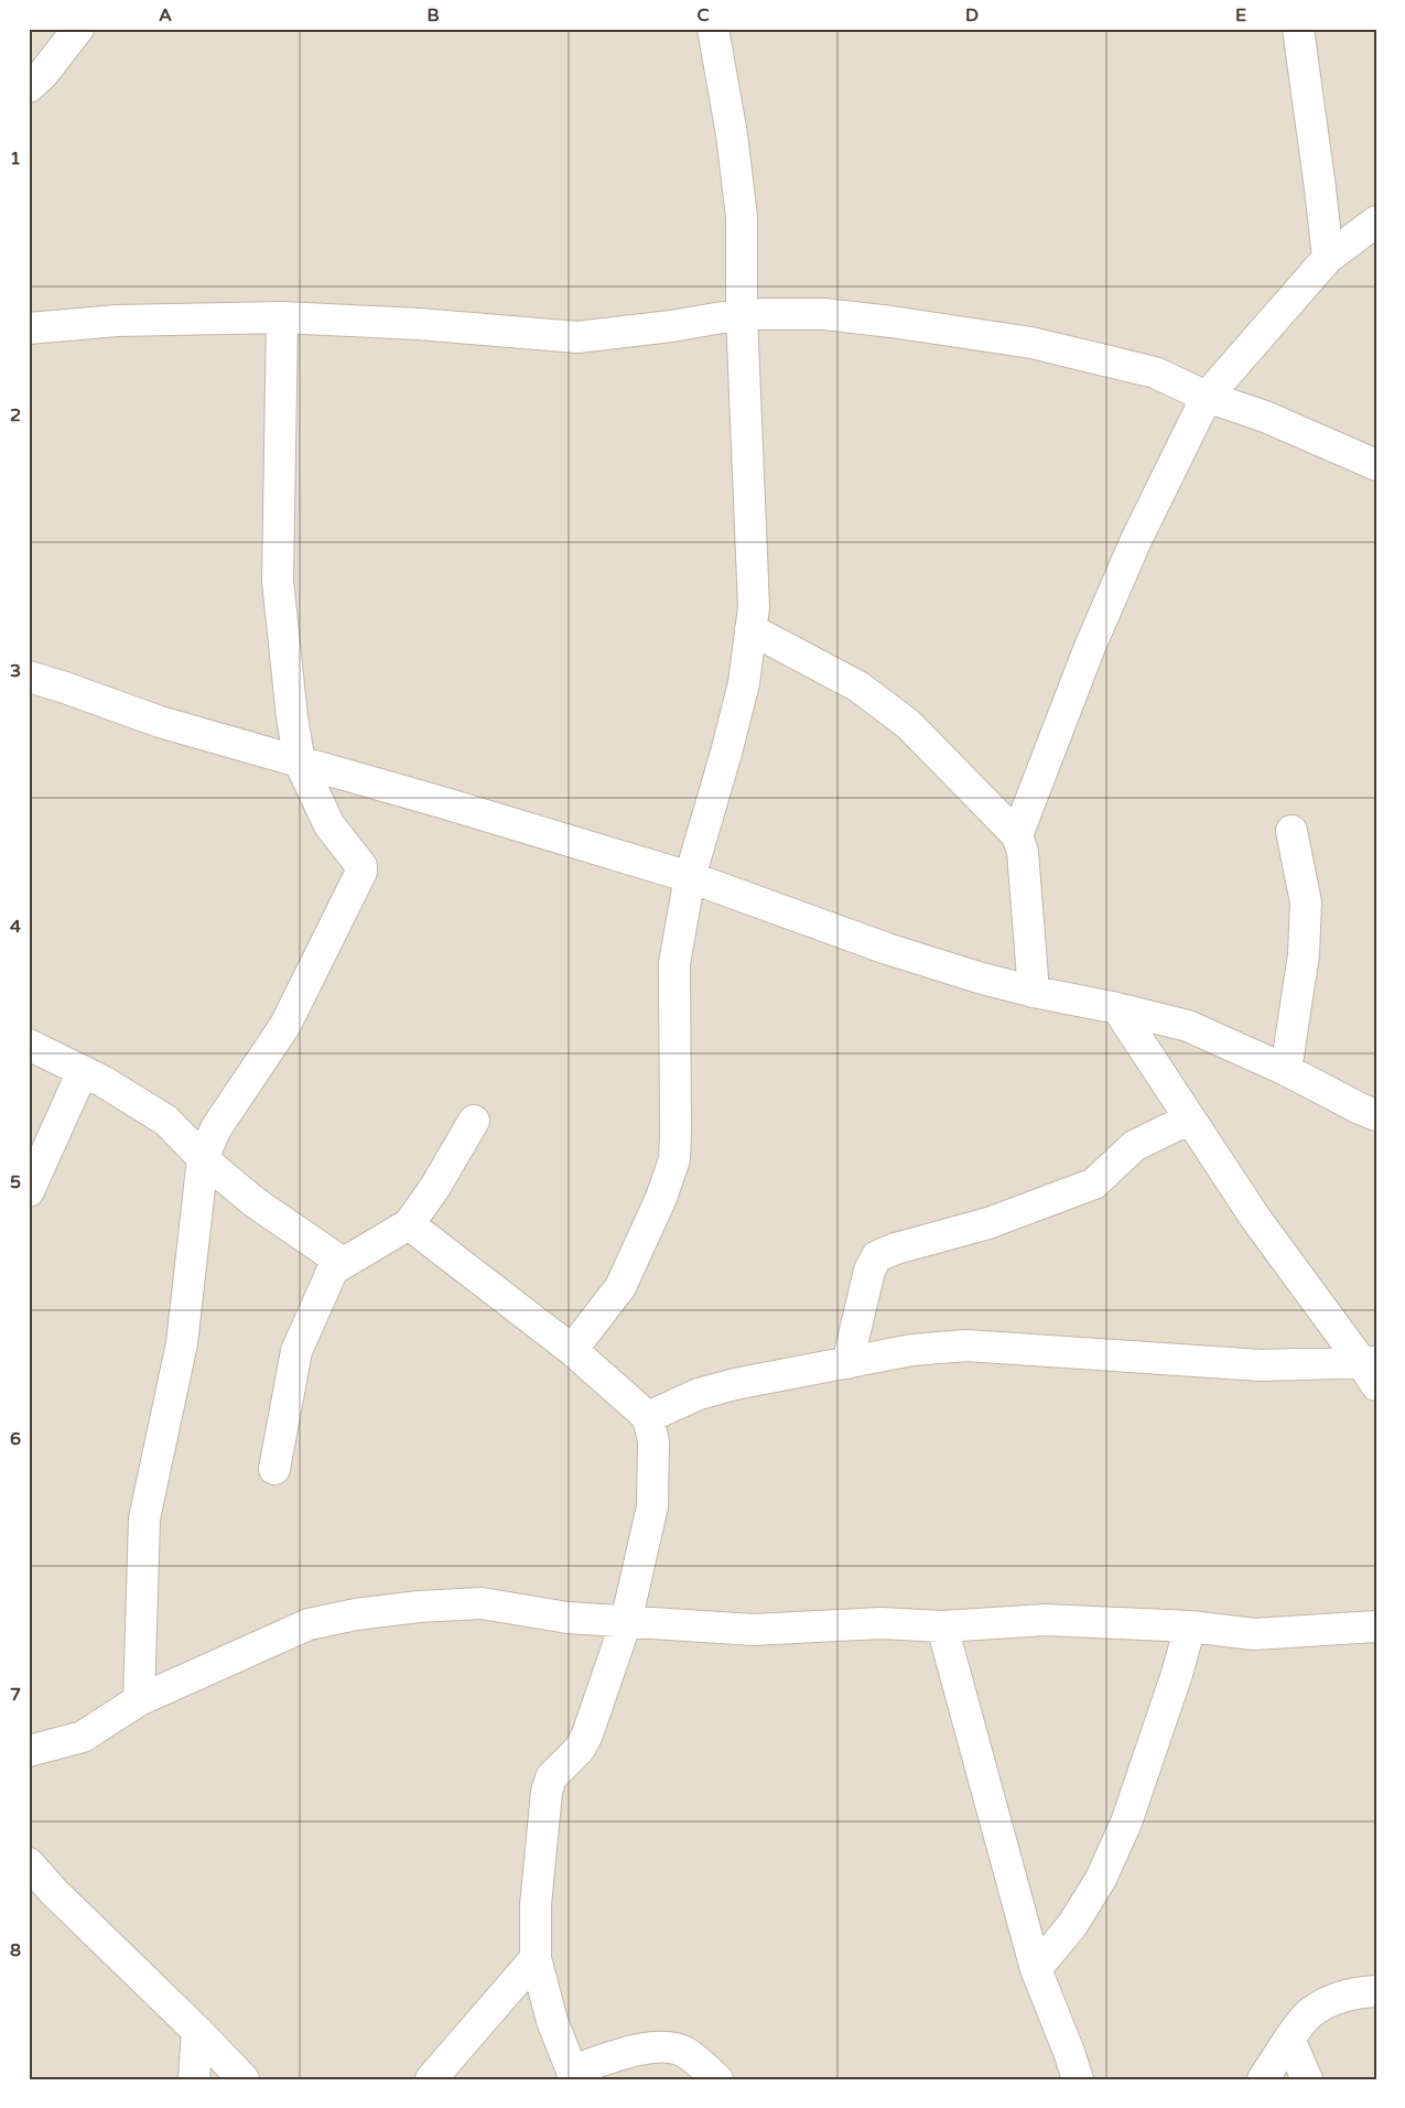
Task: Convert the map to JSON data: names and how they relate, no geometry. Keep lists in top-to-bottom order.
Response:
{
  "grid": {
    "columns": [
      "A",
      "B",
      "C",
      "D",
      "E"
    ],
    "rows": [
      "1",
      "2",
      "3",
      "4",
      "5",
      "6",
      "7",
      "8"
    ]
  }
}
